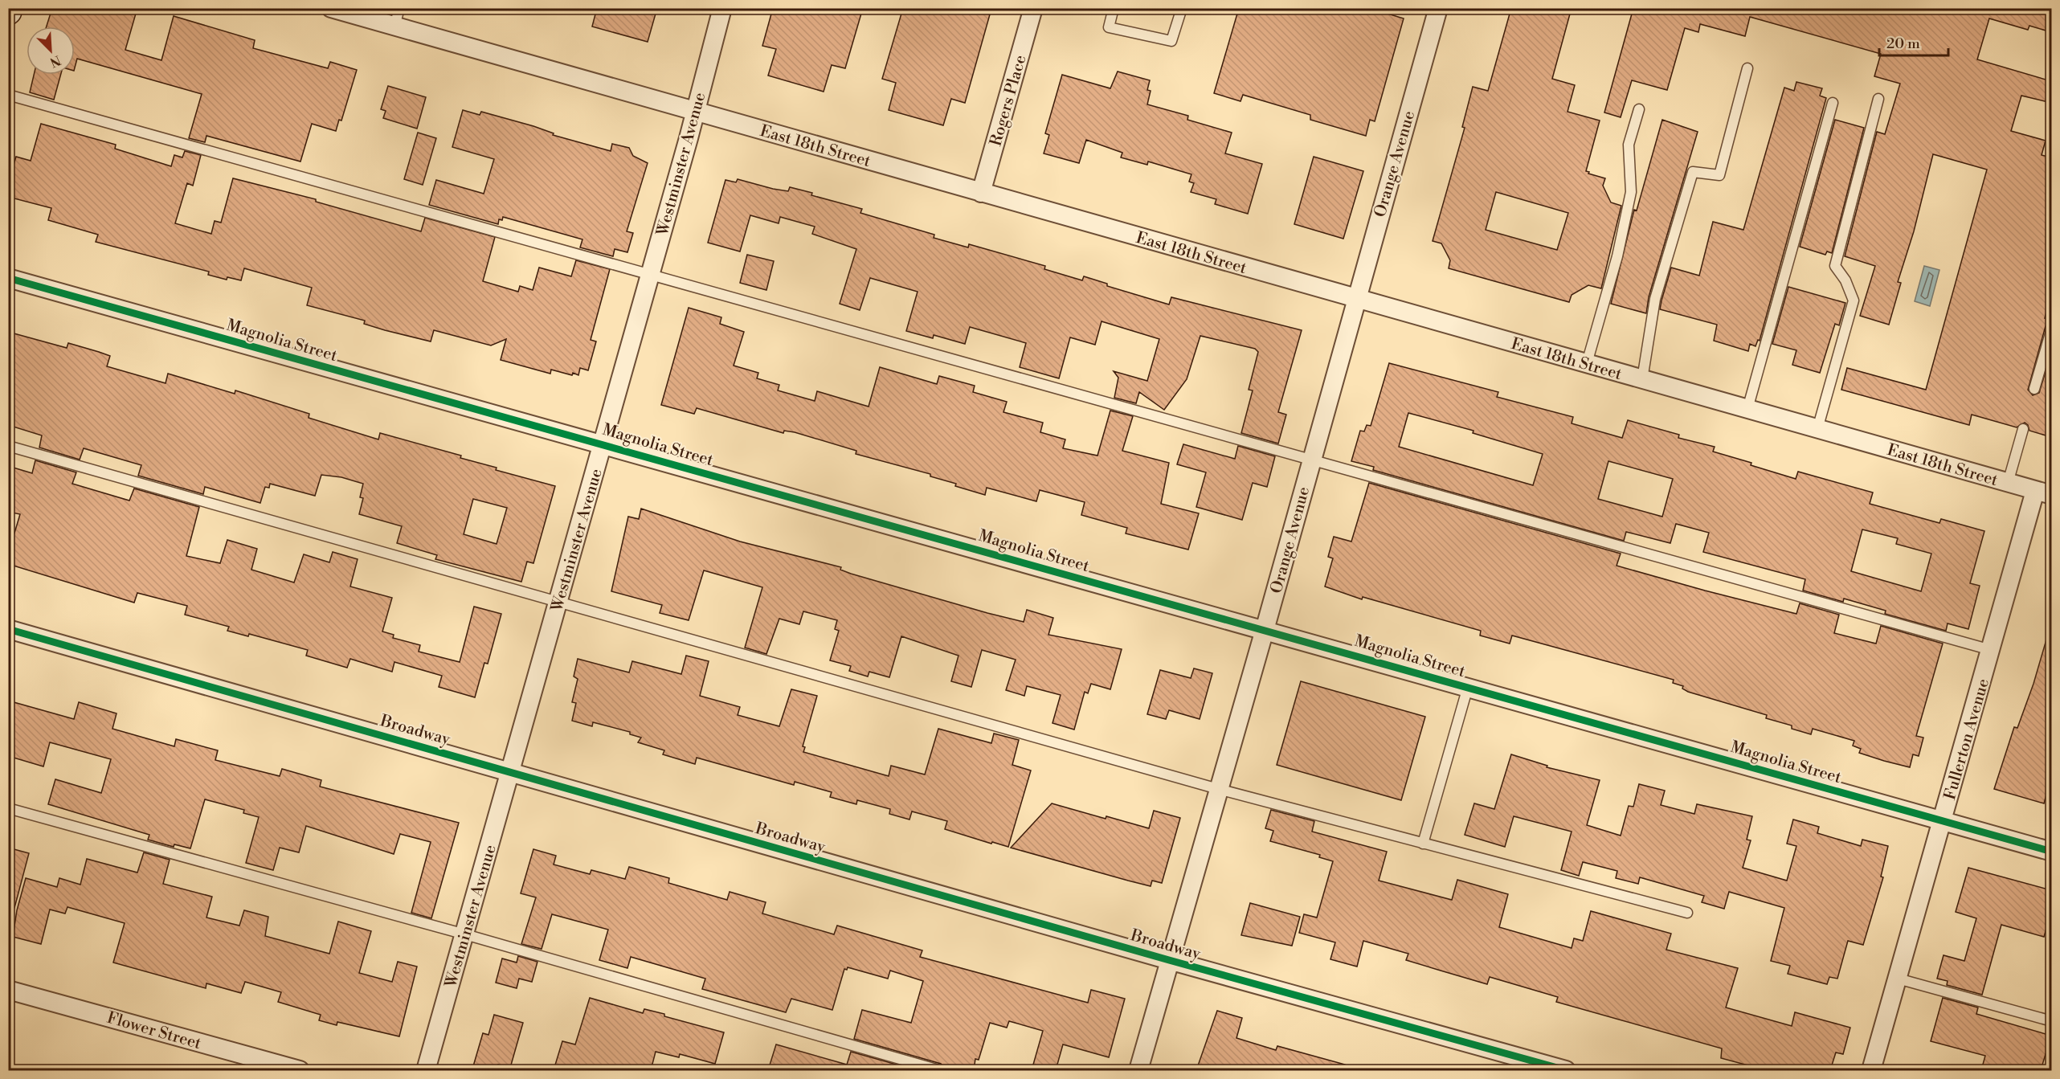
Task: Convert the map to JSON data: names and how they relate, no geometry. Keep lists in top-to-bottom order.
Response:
{
  "streets": {
    "street": [
      "Rogers Place",
      "East 18th Street",
      "Westminster Avenue",
      "Orange Avenue",
      "Magnolia Street",
      "Broadway",
      "Fullerton Avenue",
      "Flower Street"
    ]
  },
  "crossings": [
    ["Rogers Place", "East 18th Street"],
    ["East 18th Street", "Westminster Avenue"],
    ["East 18th Street", "Orange Avenue"],
    ["East 18th Street", "Fullerton Avenue"],
    ["Westminster Avenue", "Magnolia Street"],
    ["Westminster Avenue", "Broadway"],
    ["Orange Avenue", "Magnolia Street"],
    ["Orange Avenue", "Broadway"],
    ["Magnolia Street", "Fullerton Avenue"]
  ],
  "scale_bar": "20 m",
  "north": "bottom right"
}
